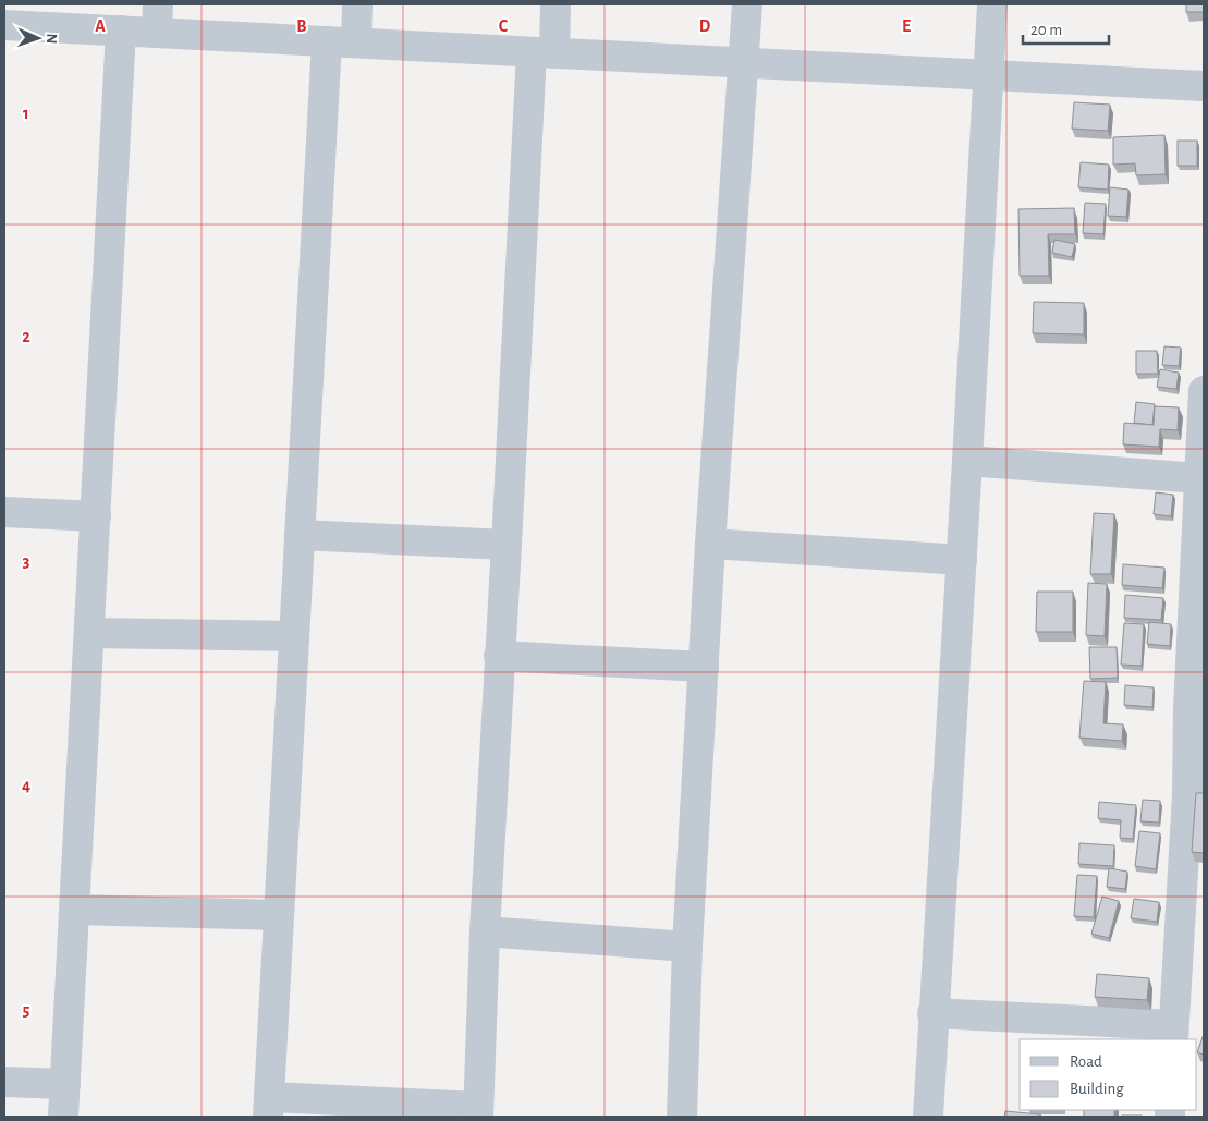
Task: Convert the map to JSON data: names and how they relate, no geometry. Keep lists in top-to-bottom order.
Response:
{
  "legend": ["Road", "Building"],
  "scale_bar": "20 m",
  "north": "right",
  "grid": {
    "columns": [
      "A",
      "B",
      "C",
      "D",
      "E"
    ],
    "rows": [
      "1",
      "2",
      "3",
      "4",
      "5"
    ]
  }
}
